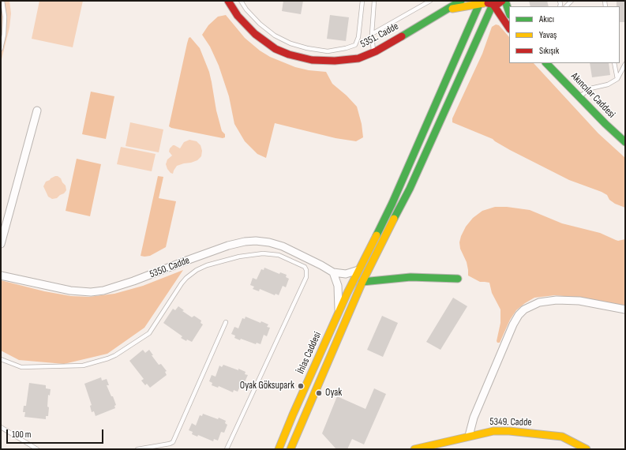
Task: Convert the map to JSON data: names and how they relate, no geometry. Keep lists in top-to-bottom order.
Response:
{
  "streets": {
    "main road": [
      "5351. Cadde",
      "Akıncılar Caddesi",
      "İhlas Caddesi",
      "5349. Cadde"
    ],
    "street": ["5350. Cadde"]
  },
  "crossings": [
    ["5351. Cadde", "İhlas Caddesi"],
    ["5350. Cadde", "İhlas Caddesi"]
  ],
  "places": ["Oyak Göksupark", "Oyak"],
  "legend": ["Akıcı", "Yavaş", "Sıkışık"],
  "scale_bar": "100 m"
}
